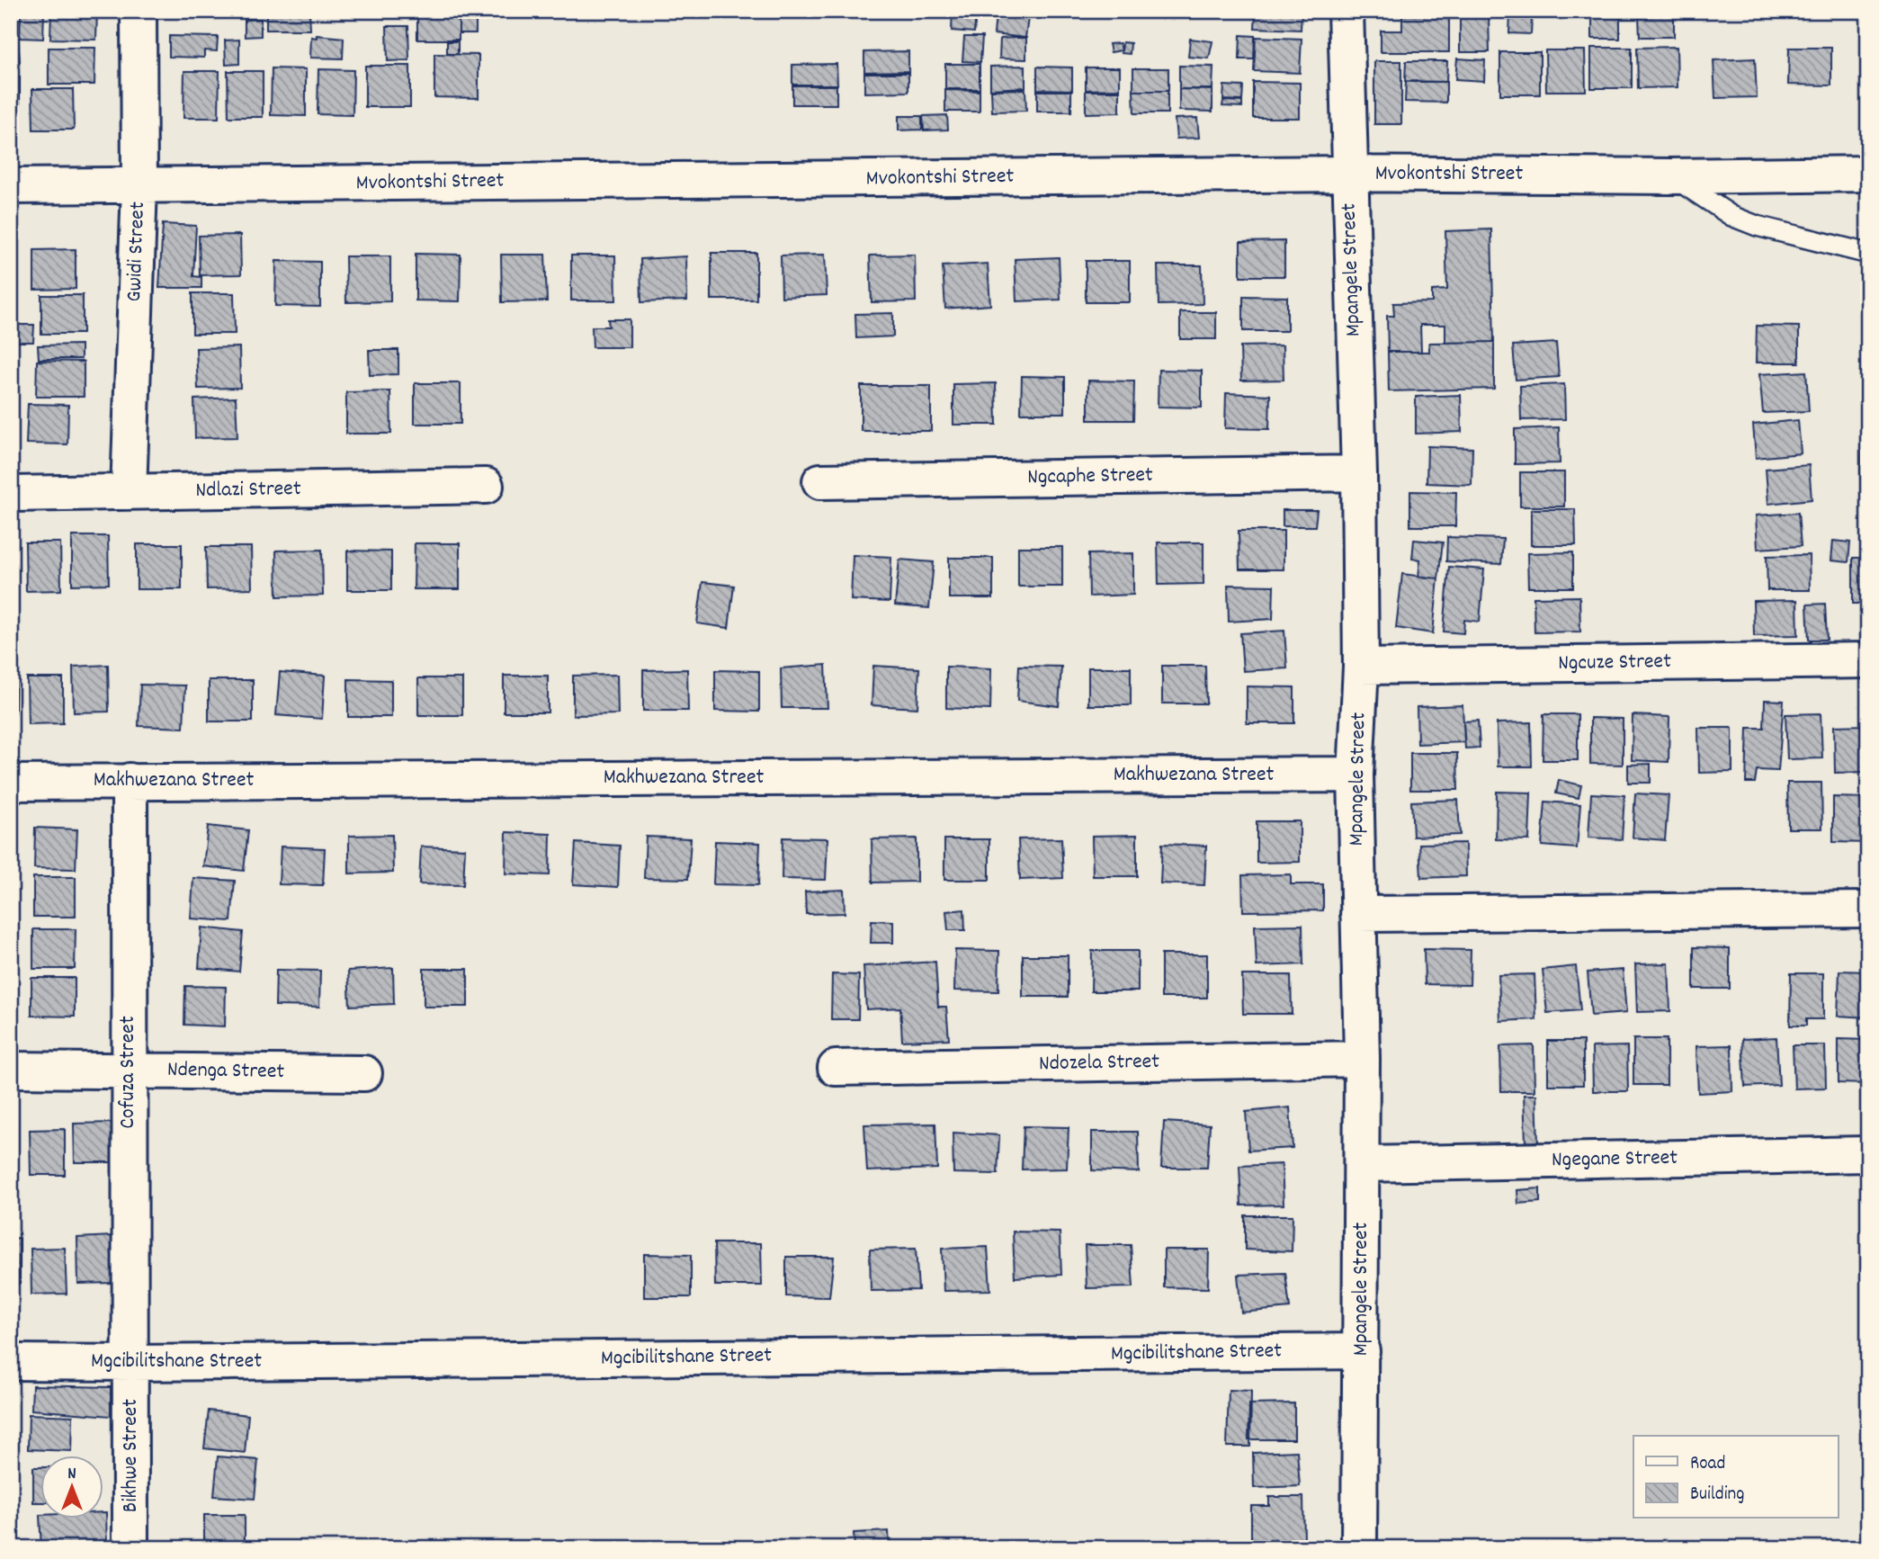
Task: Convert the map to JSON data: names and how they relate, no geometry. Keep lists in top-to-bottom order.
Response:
{
  "streets": {
    "street": [
      "Mvokontshi Street",
      "Gwidi Street",
      "Mpangele Street",
      "Ngcaphe Street",
      "Ndlazi Street",
      "Ngcuze Street",
      "Makhwezana Street",
      "Ndozela Street",
      "Ndenga Street",
      "Cofuza Street",
      "Ngegane Street",
      "Mgcibilitshane Street",
      "Bikhwe Street"
    ]
  },
  "crossings": [
    ["Mvokontshi Street", "Gwidi Street"],
    ["Mvokontshi Street", "Mpangele Street"],
    ["Gwidi Street", "Ndlazi Street"],
    ["Mpangele Street", "Ngcaphe Street"],
    ["Mpangele Street", "Ngcuze Street"],
    ["Mpangele Street", "Makhwezana Street"],
    ["Mpangele Street", "Ndozela Street"],
    ["Mpangele Street", "Ngegane Street"],
    ["Mpangele Street", "Mgcibilitshane Street"],
    ["Makhwezana Street", "Cofuza Street"],
    ["Ndenga Street", "Cofuza Street"],
    ["Cofuza Street", "Mgcibilitshane Street"],
    ["Cofuza Street", "Bikhwe Street"],
    ["Mgcibilitshane Street", "Bikhwe Street"]
  ],
  "legend": ["Road", "Building"],
  "north": "top"
}
